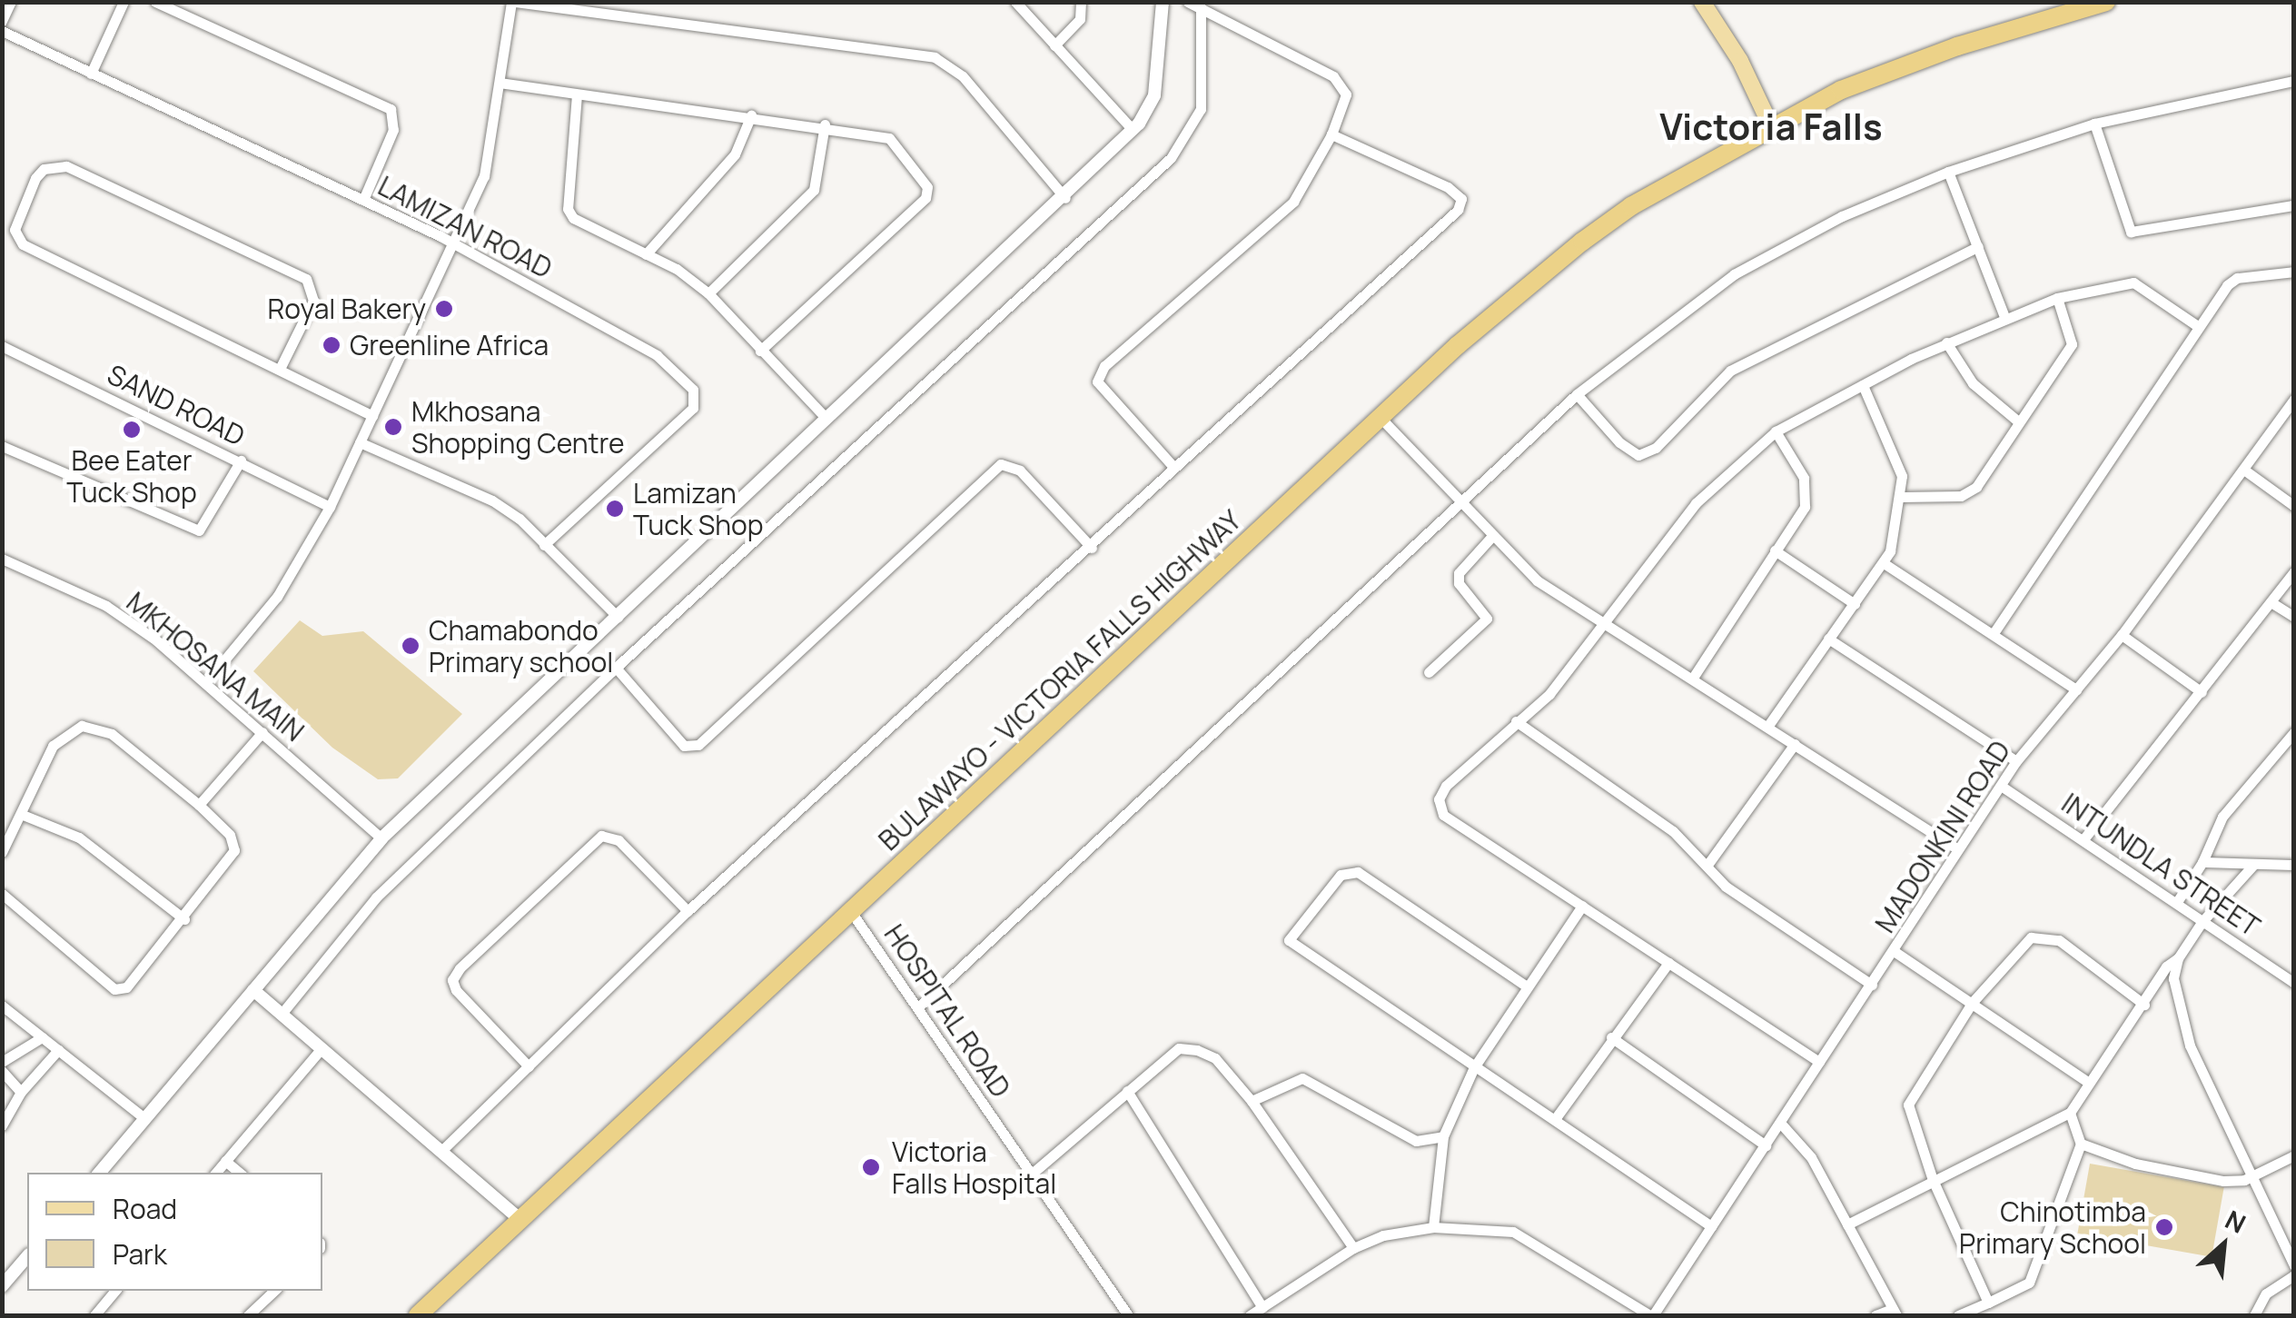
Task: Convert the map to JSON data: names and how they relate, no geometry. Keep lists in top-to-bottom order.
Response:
{
  "streets": {
    "highway": ["BULAWAYO - VICTORIA FALLS HIGHWAY"],
    "street": [
      "LAMIZAN ROAD",
      "SAND ROAD",
      "MKHOSANA MAIN",
      "MADONKINI ROAD",
      "INTUNDLA STREET",
      "HOSPITAL ROAD"
    ]
  },
  "crossings": [
    ["BULAWAYO - VICTORIA FALLS HIGHWAY", "HOSPITAL ROAD"],
    ["MADONKINI ROAD", "INTUNDLA STREET"]
  ],
  "districts": ["Victoria Falls"],
  "places": [
    "Royal Bakery",
    "Greenline Africa",
    "Mkhosana Shopping Centre",
    "Bee Eater Tuck Shop",
    "Lamizan Tuck Shop",
    "Chamabondo Primary school",
    "Victoria Falls Hospital",
    "Chinotimba Primary School"
  ],
  "legend": ["Road", "Park"],
  "north": "top right"
}
